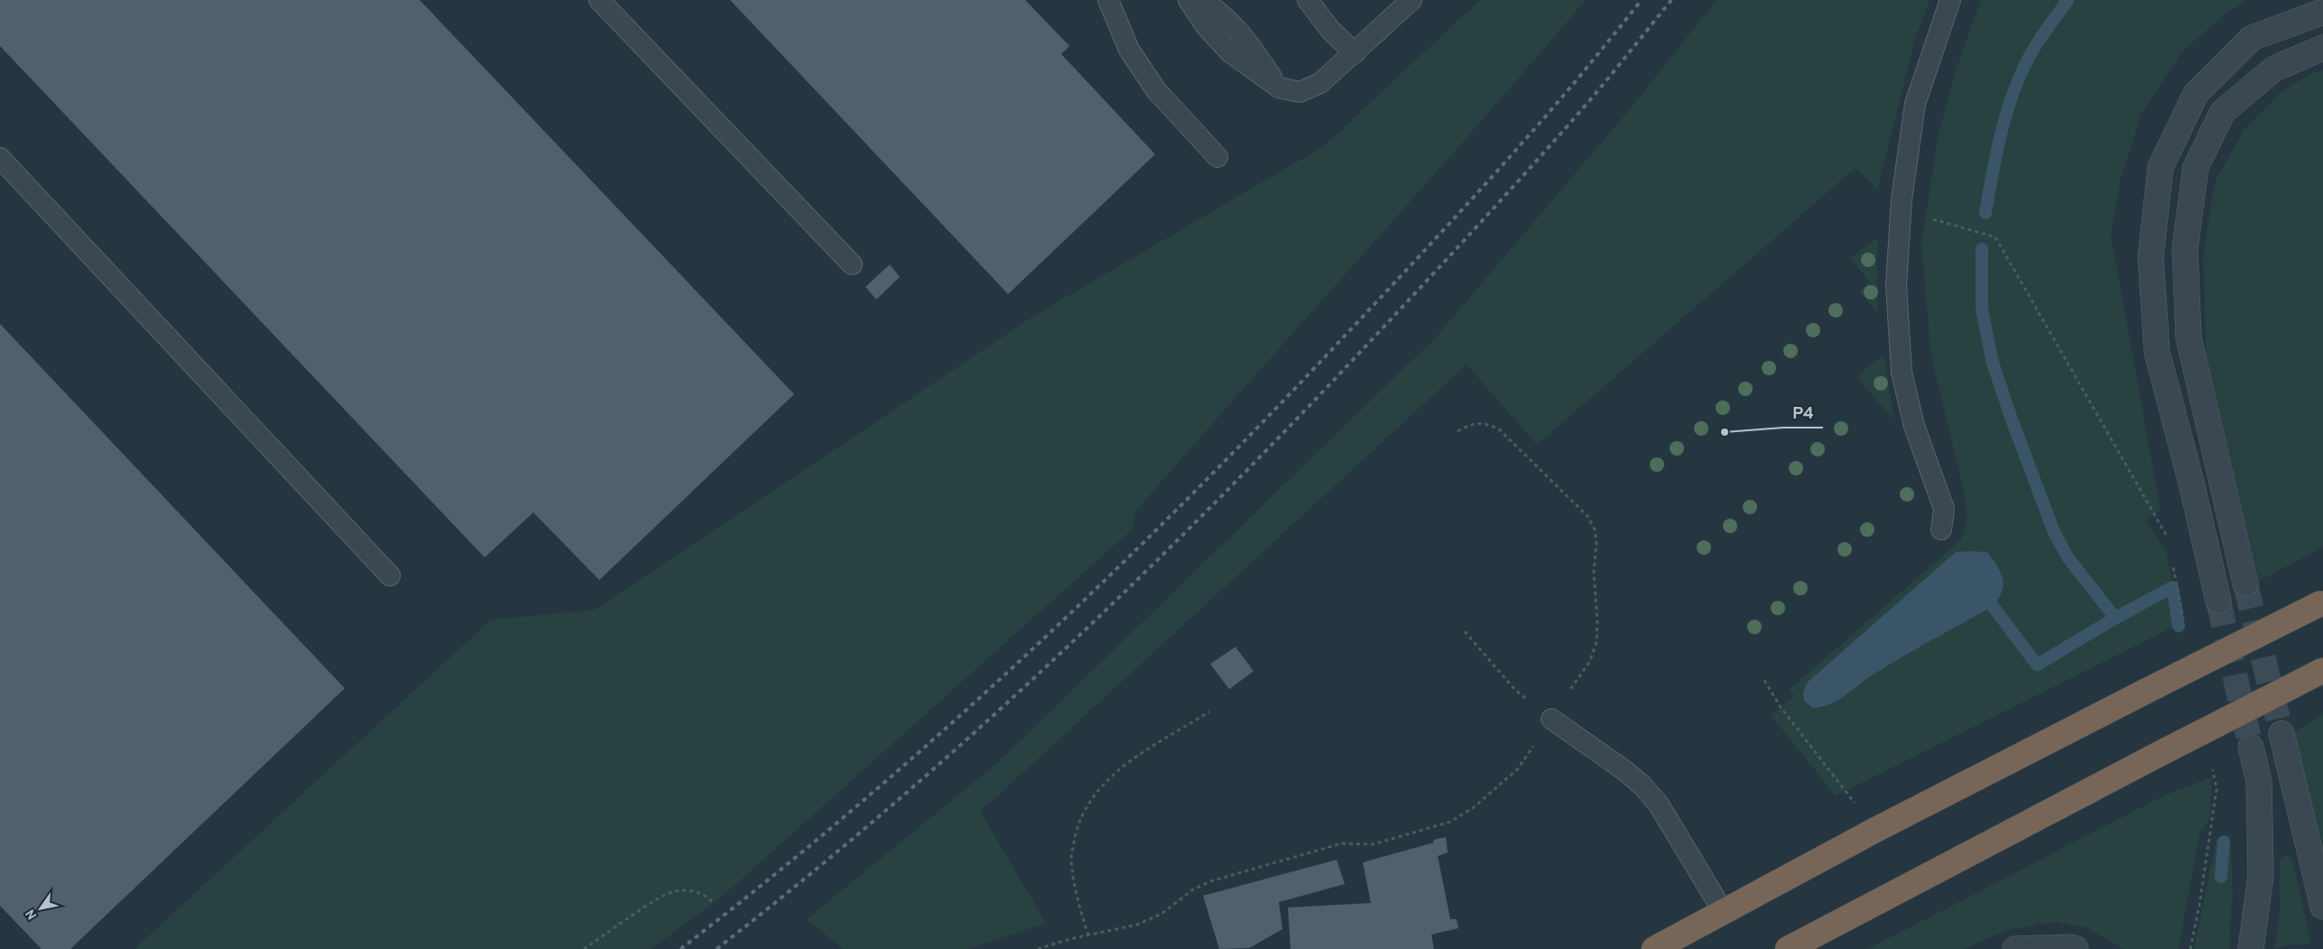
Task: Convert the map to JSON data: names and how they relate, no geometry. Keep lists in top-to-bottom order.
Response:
{
  "places": ["P4"],
  "north": "bottom left"
}
